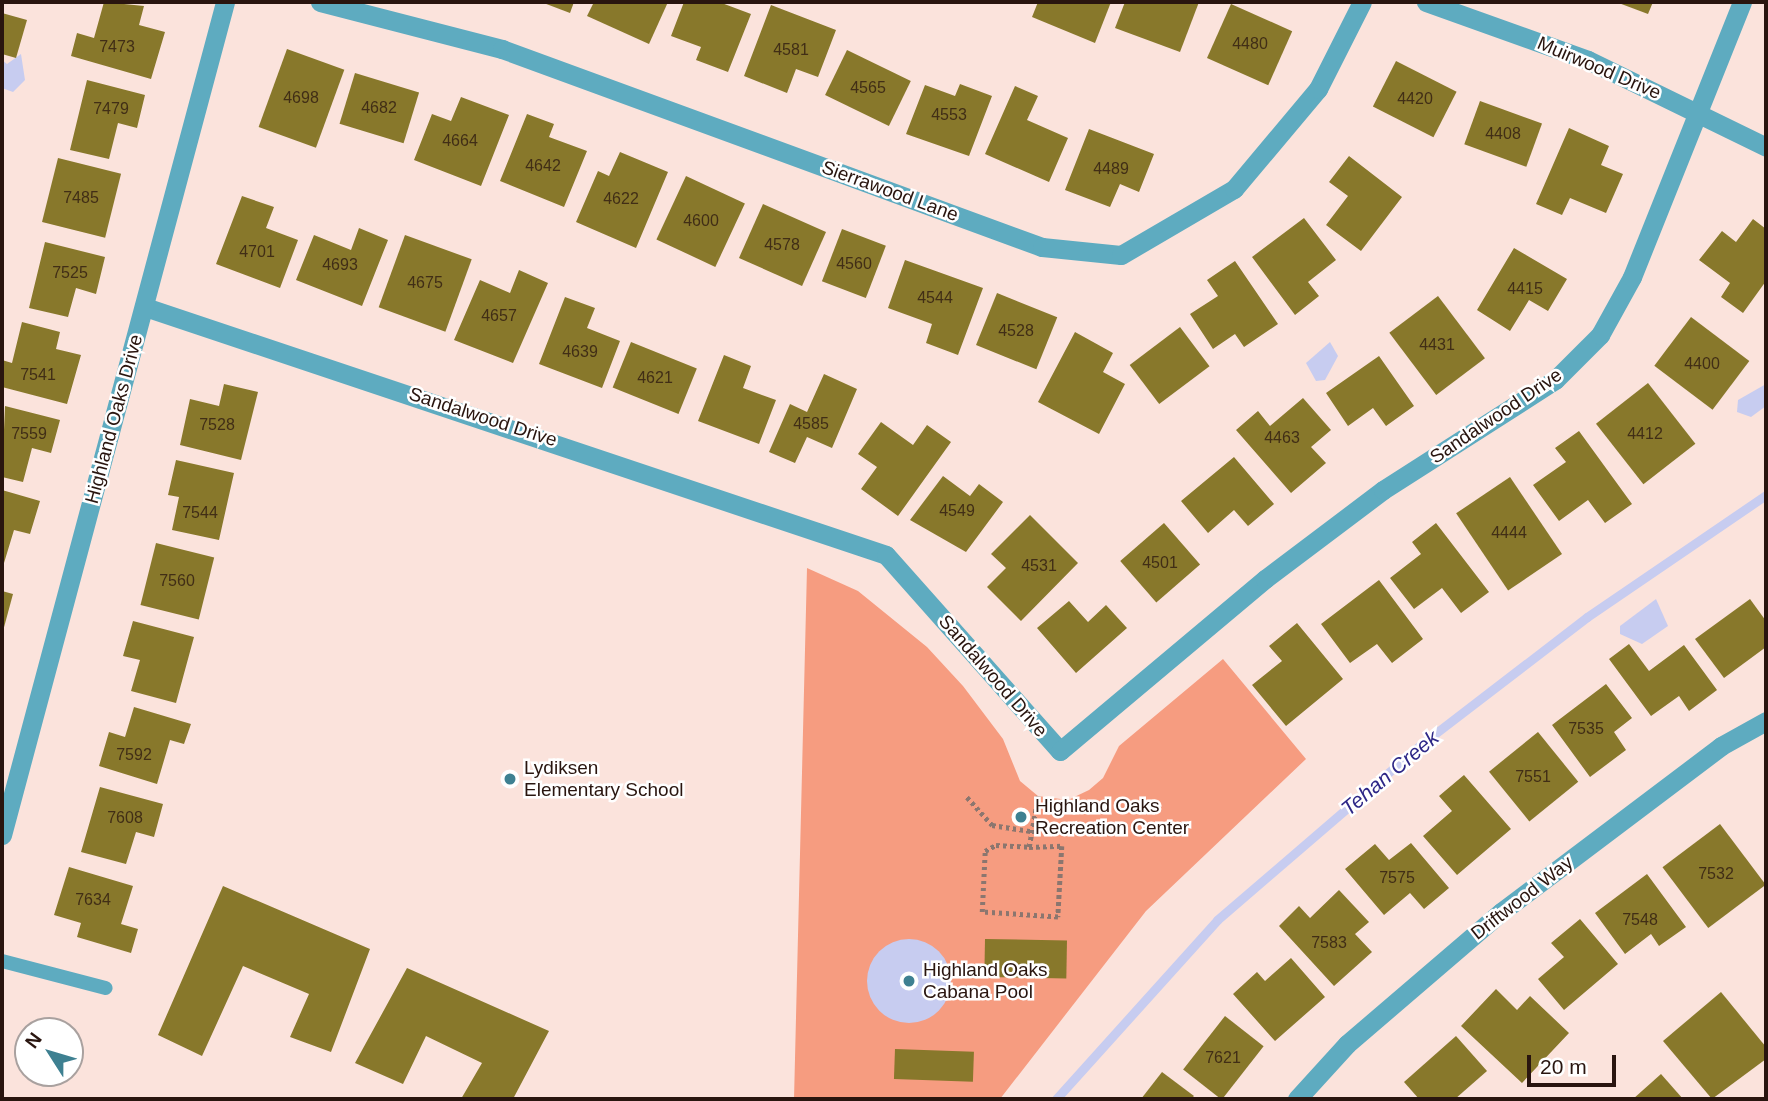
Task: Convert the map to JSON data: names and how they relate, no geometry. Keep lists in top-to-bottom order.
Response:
{
  "streets": {
    "street": [
      "Muirwood Drive",
      "Sierrawood Lane",
      "Sandalwood Drive",
      "Highland Oaks Drive",
      "Driftwood Way"
    ]
  },
  "crossings": [
    ["Muirwood Drive", "Sandalwood Drive"],
    ["Sandalwood Drive", "Highland Oaks Drive"]
  ],
  "water": ["Tehan Creek"],
  "places": ["Lydiksen Elementary School", "Highland Oaks Recreation Center", "Highland Oaks Cabana Pool"],
  "house_numbers": [
    "4480",
    "7473",
    "4581",
    "4565",
    "4698",
    "4420",
    "4682",
    "7479",
    "4553",
    "4408",
    "4664",
    "4642",
    "4489",
    "7485",
    "4622",
    "4600",
    "4578",
    "4701",
    "4560",
    "4693",
    "7525",
    "4675",
    "4415",
    "4544",
    "4657",
    "4528",
    "4431",
    "4639",
    "4400",
    "7541",
    "4621",
    "4585",
    "7528",
    "7559",
    "4412",
    "4463",
    "4549",
    "7544",
    "4444",
    "4501",
    "4531",
    "7560",
    "7535",
    "7592",
    "7551",
    "7608",
    "7532",
    "7575",
    "7634",
    "7548",
    "7583",
    "7621"
  ],
  "scale_bar": "20 m",
  "north": "top left"
}
